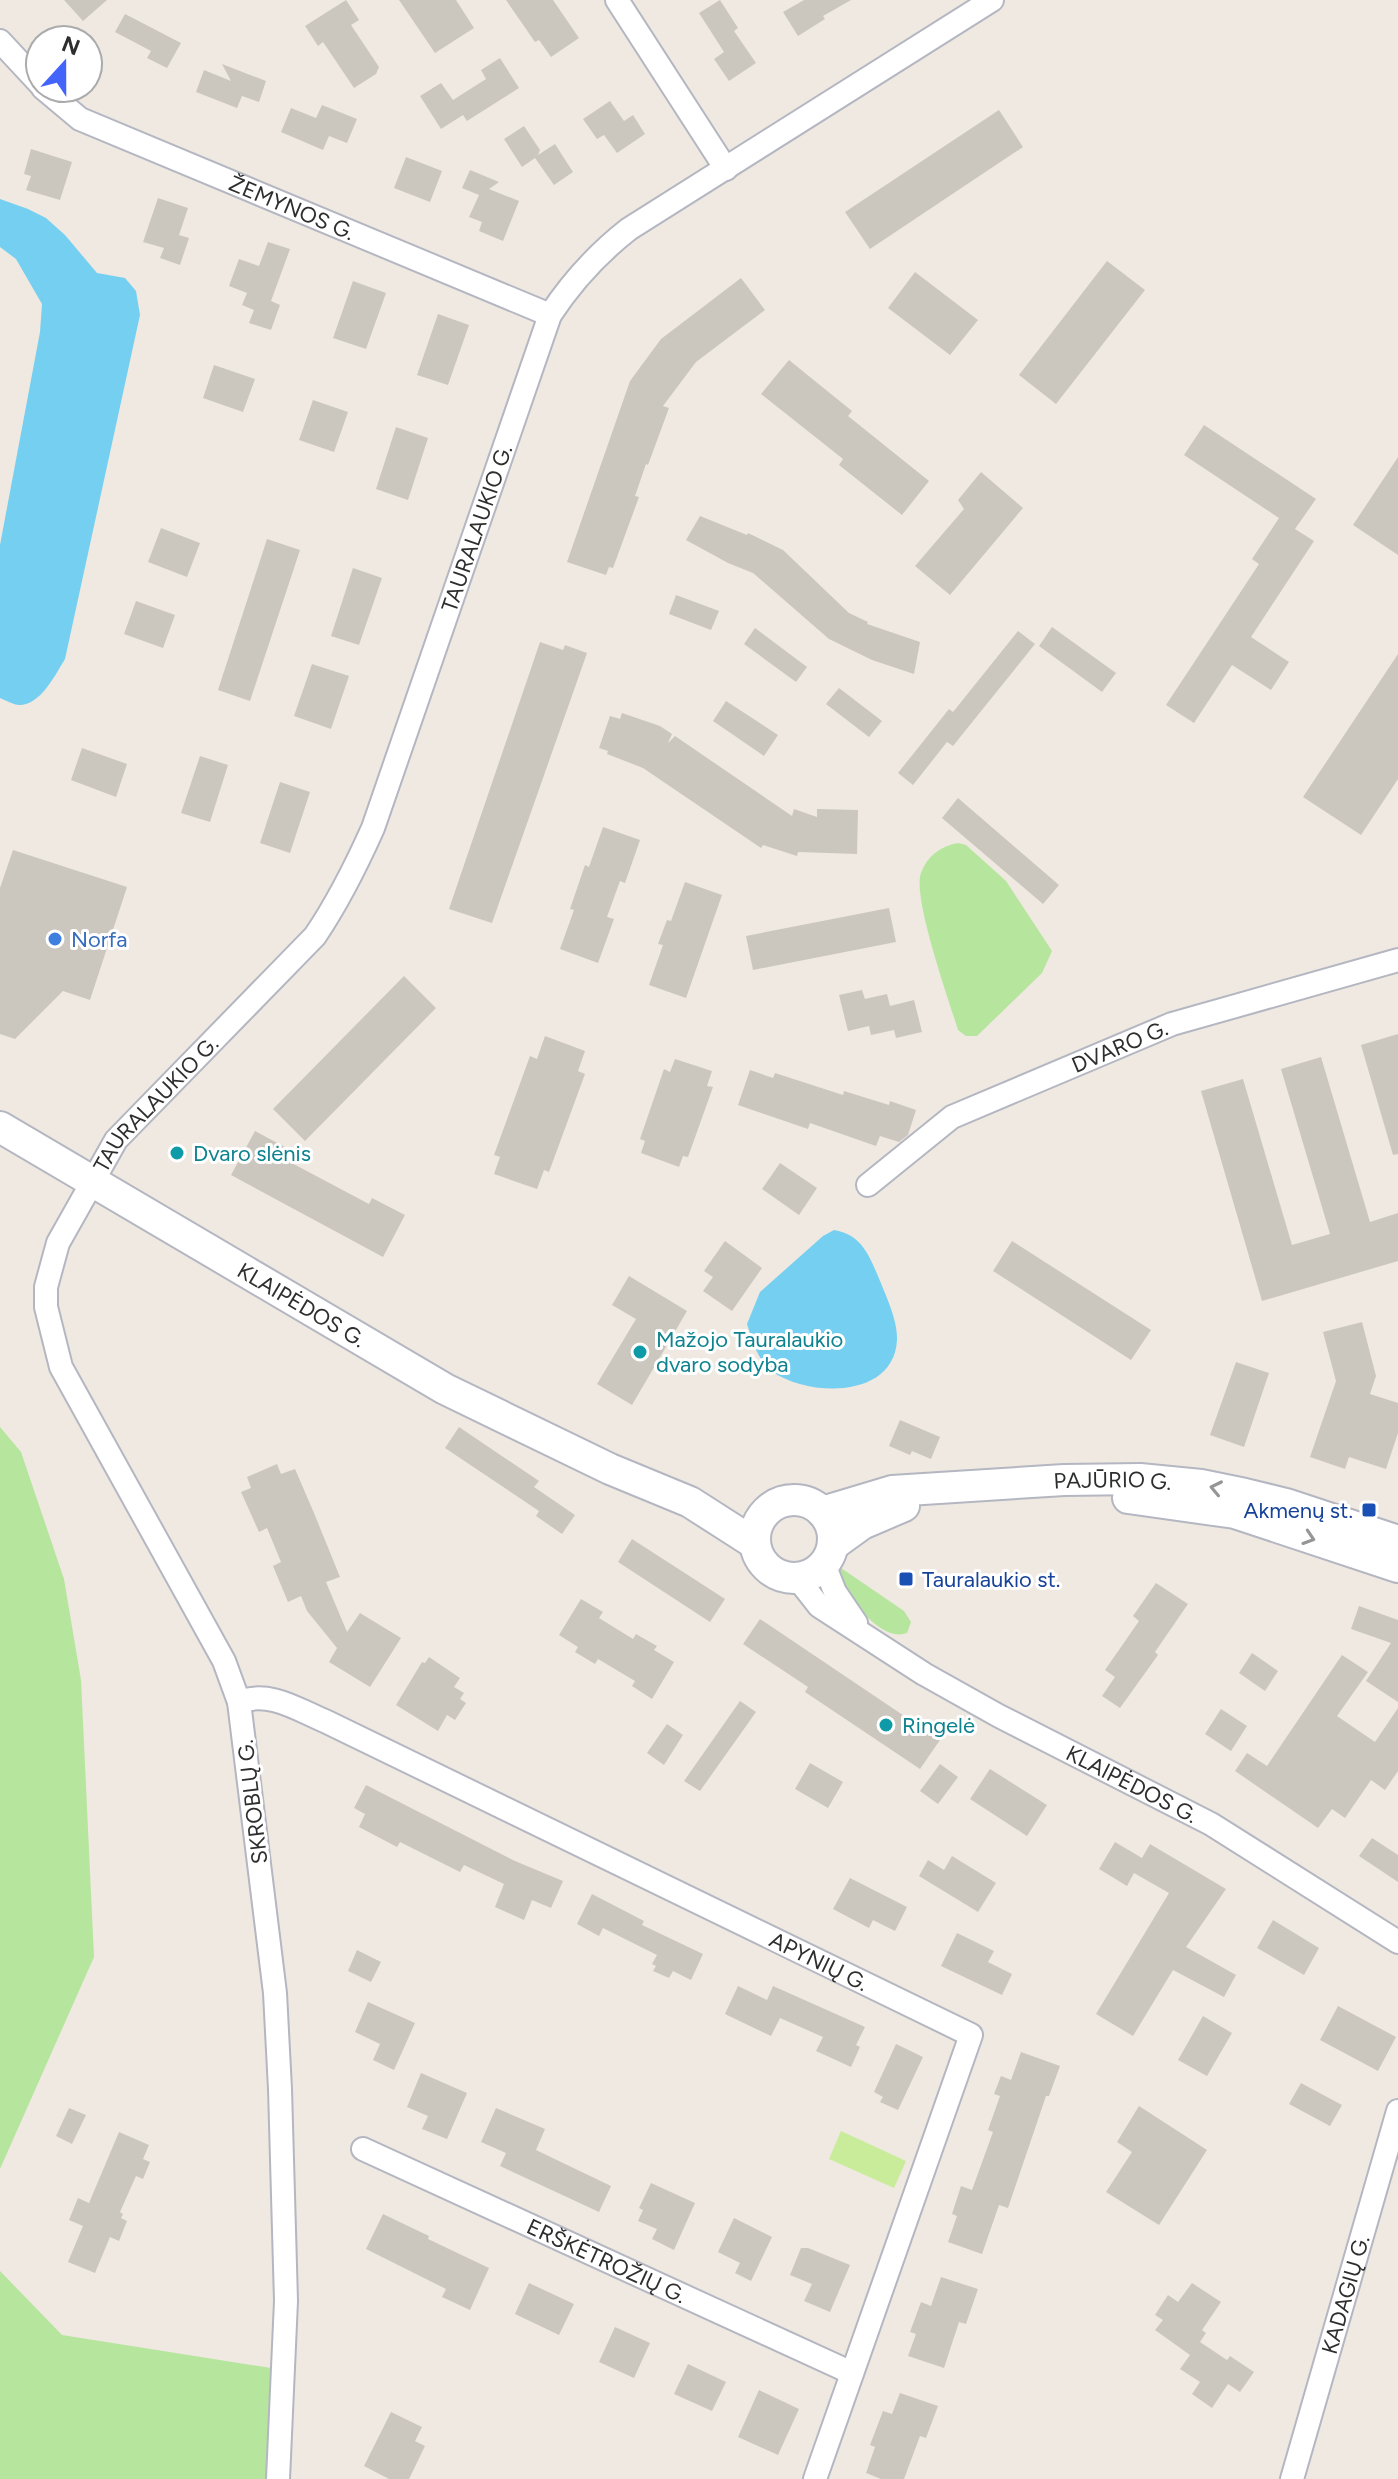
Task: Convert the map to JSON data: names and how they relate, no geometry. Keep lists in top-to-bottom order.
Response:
{
  "streets": {
    "main road": ["KLAIPĖDOS G.", "PAJŪRIO G."],
    "street": [
      "ŽEMYNOS G.",
      "TAURALAUKIO G.",
      "DVARO G.",
      "SKROBLŲ G.",
      "APYNIŲ G.",
      "ERŠKĖTROŽIŲ G.",
      "KADAGIŲ G."
    ]
  },
  "crossings": [
    ["ŽEMYNOS G.", "TAURALAUKIO G."],
    ["TAURALAUKIO G.", "KLAIPĖDOS G."],
    ["TAURALAUKIO G.", "SKROBLŲ G."],
    ["KLAIPĖDOS G.", "PAJŪRIO G."],
    ["KLAIPĖDOS G.", "SKROBLŲ G."],
    ["SKROBLŲ G.", "APYNIŲ G."],
    ["APYNIŲ G.", "ERŠKĖTROŽIŲ G."]
  ],
  "places": {
    "other": [
      "Norfa",
      "Dvaro slėnis",
      "Mažojo Tauralaukio dvaro sodyba",
      "Ringelė"
    ],
    "transit": ["Akmenų st.", "Tauralaukio st."]
  },
  "north": "top"
}
